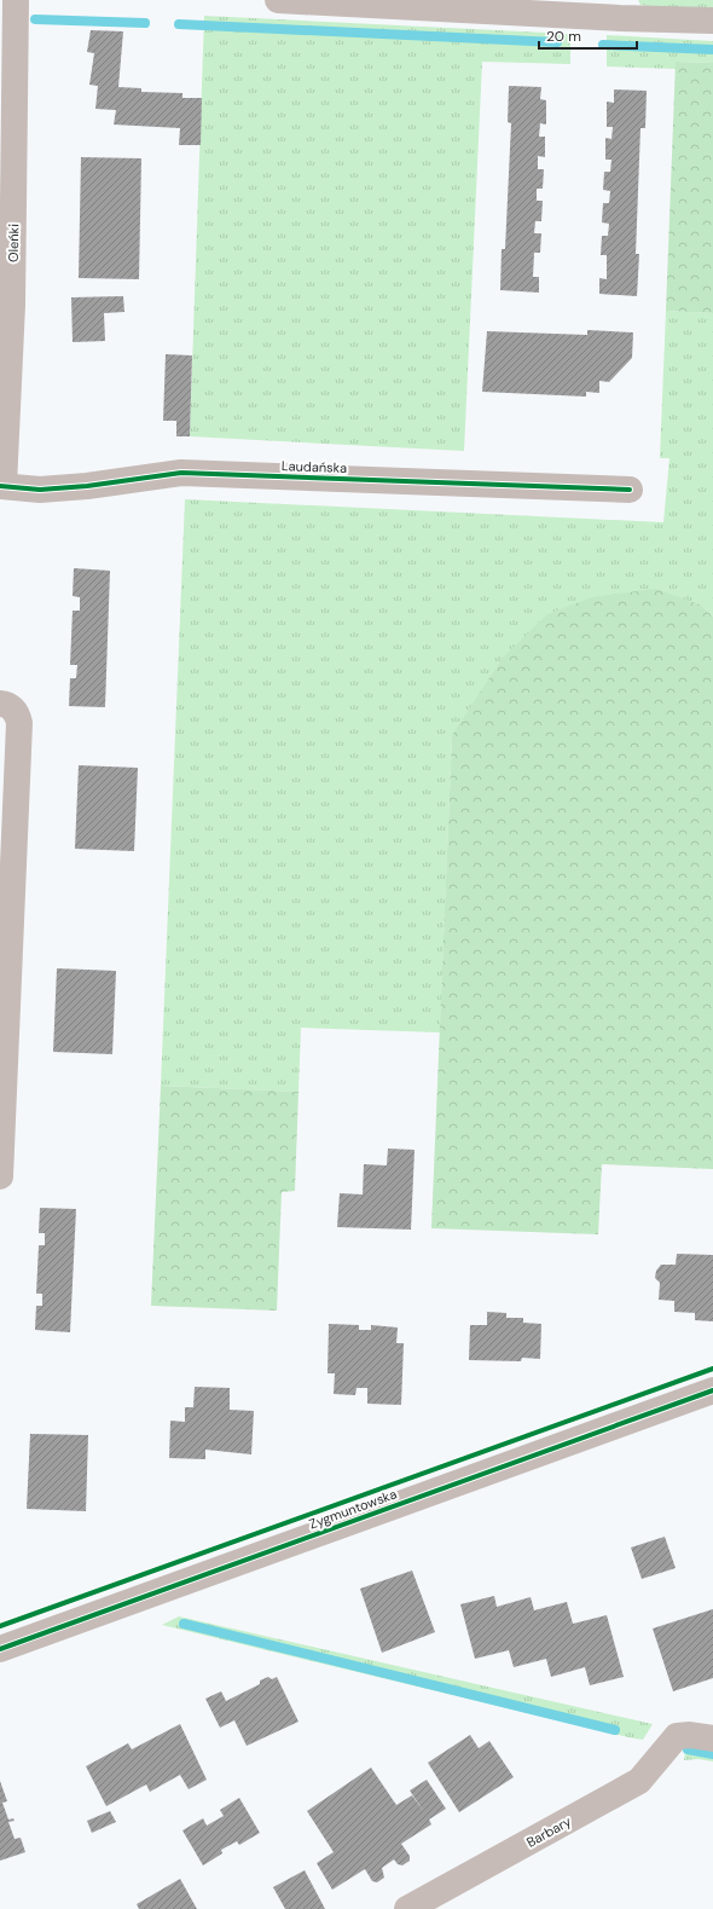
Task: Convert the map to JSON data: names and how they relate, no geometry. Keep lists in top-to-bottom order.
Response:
{
  "streets": {
    "street": [
      "Oleńki",
      "Laudańska",
      "Zygmuntowska",
      "Barbary"
    ]
  },
  "crossings": [
    ["Oleńki", "Laudańska"]
  ],
  "scale_bar": "20 m"
}
